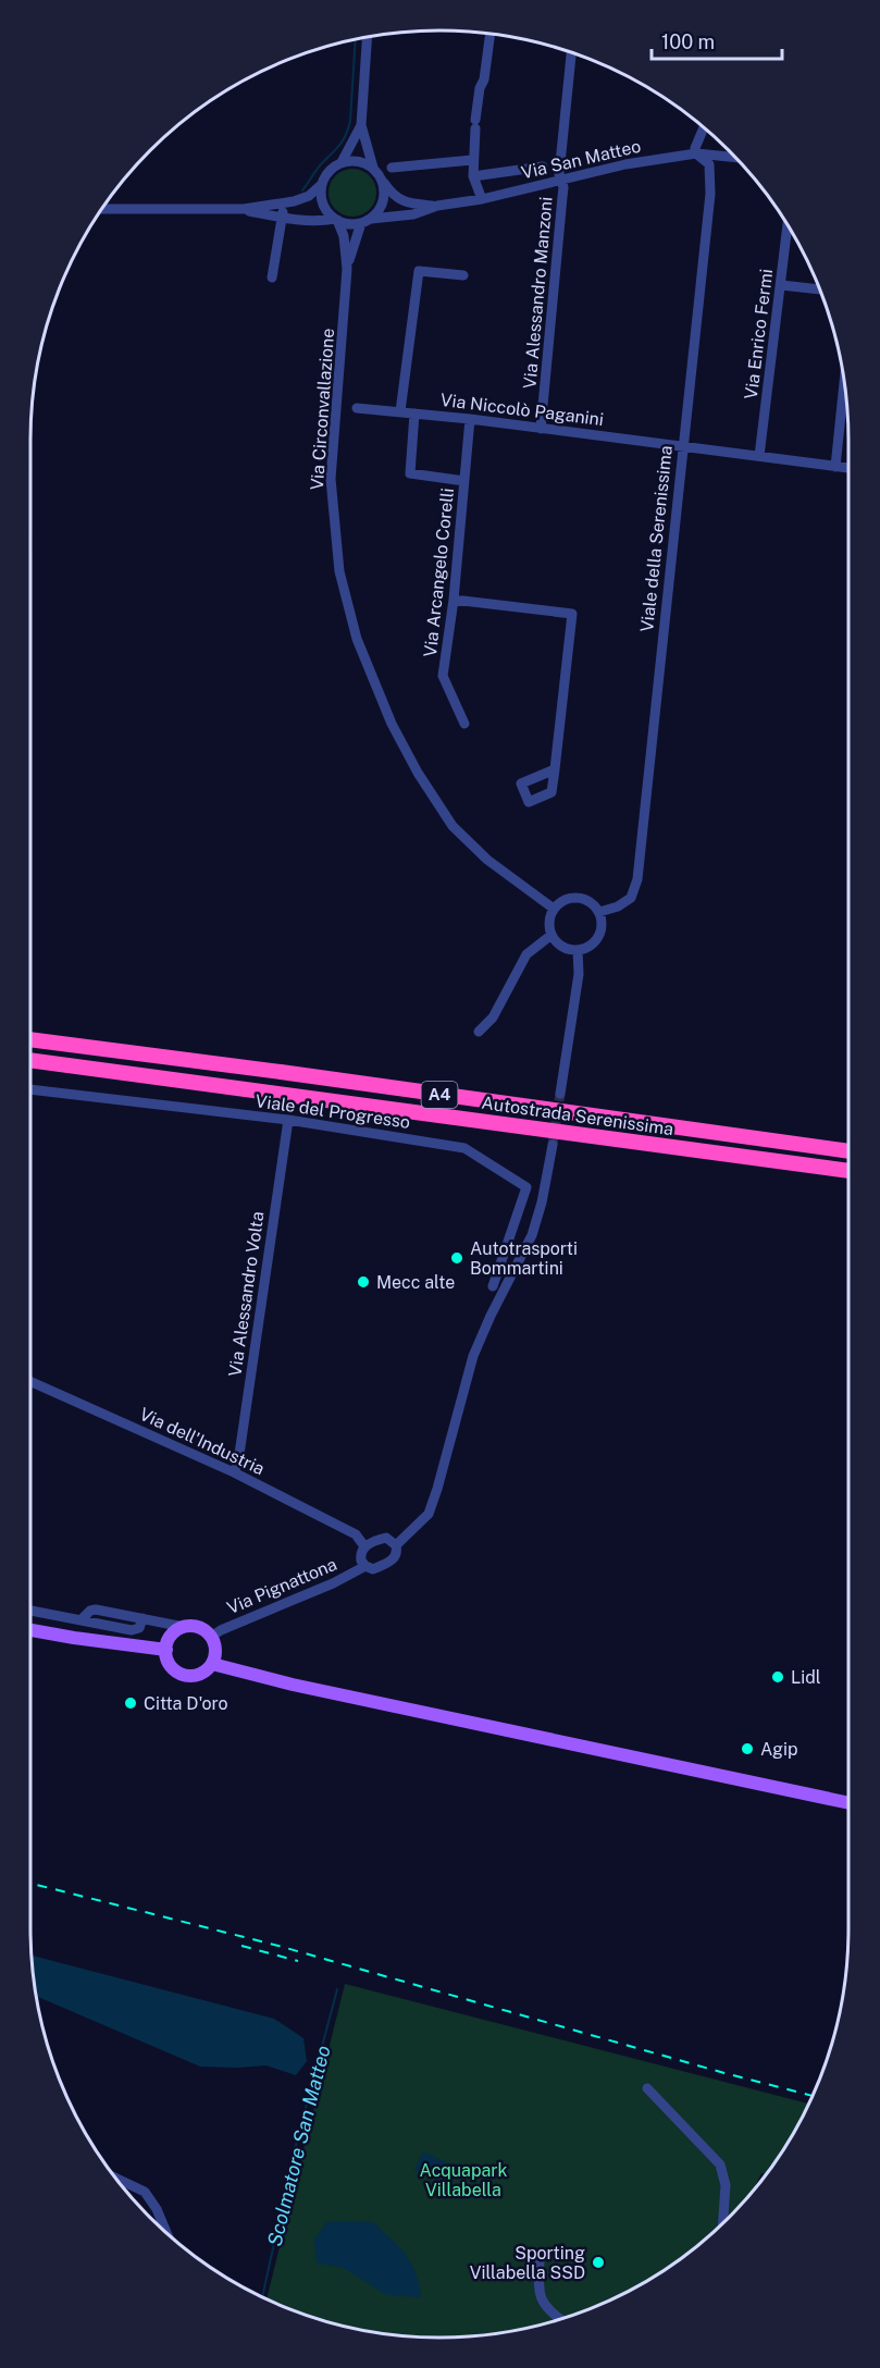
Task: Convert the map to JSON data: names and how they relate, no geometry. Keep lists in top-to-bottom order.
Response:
{
  "streets": {
    "highway": ["A4", "Autostrada Serenissima"],
    "street": [
      "Via San Matteo",
      "Via Alessandro Manzoni",
      "Via Enrico Fermi",
      "Via Circonvallazione",
      "Via Niccolò Paganini",
      "Viale della Serenissima",
      "Via Arcangelo Corelli",
      "Viale del Progresso",
      "Via Alessandro Volta",
      "Via dell'Industria",
      "Via Pignattona"
    ]
  },
  "crossings": [
    ["Via San Matteo", "Via Alessandro Manzoni"],
    ["Via San Matteo", "Via Circonvallazione"],
    ["Via San Matteo", "Viale della Serenissima"],
    ["Via Alessandro Manzoni", "Via Niccolò Paganini"],
    ["Via Enrico Fermi", "Via Niccolò Paganini"],
    ["Via Circonvallazione", "Viale della Serenissima"],
    ["Via Niccolò Paganini", "Viale della Serenissima"],
    ["Via Niccolò Paganini", "Via Arcangelo Corelli"],
    ["Viale del Progresso", "Via Alessandro Volta"],
    ["Via Alessandro Volta", "Via dell'Industria"],
    ["Via dell'Industria", "Via Pignattona"]
  ],
  "water": ["Scolmatore San Matteo"],
  "parks": ["Acquapark Villabella"],
  "places": [
    "Autotrasporti Bommartini",
    "Mecc alte",
    "Lidl",
    "Citta D'oro",
    "Agip",
    "Sporting Villabella SSD"
  ],
  "scale_bar": "100 m"
}
